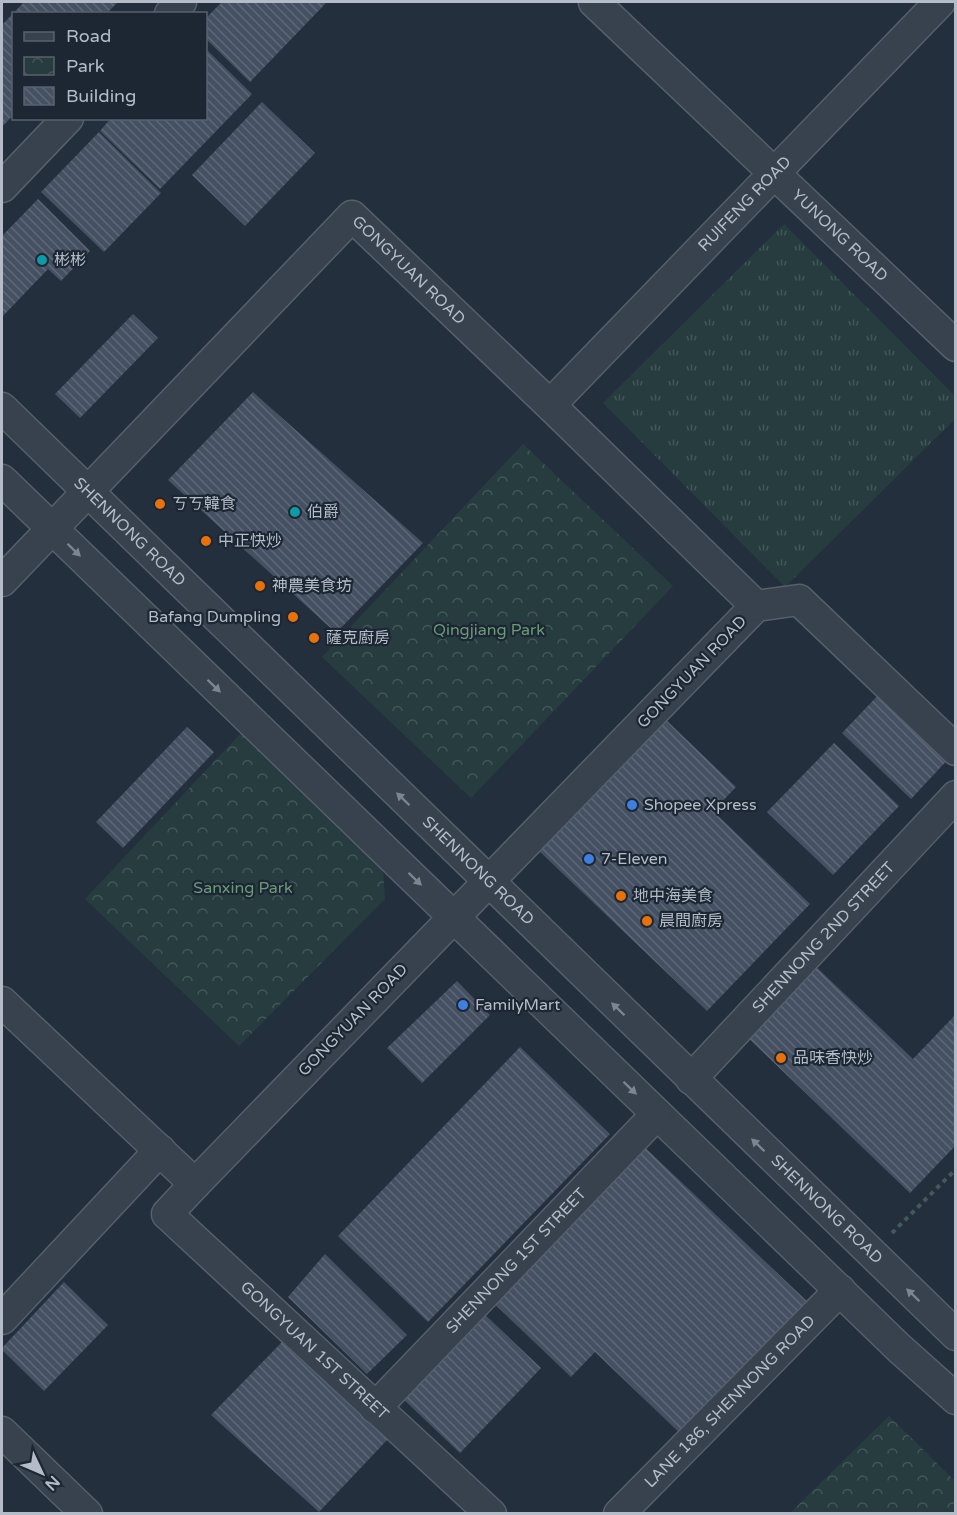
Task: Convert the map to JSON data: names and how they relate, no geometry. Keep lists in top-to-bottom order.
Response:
{
  "streets": {
    "street": [
      "RUIFENG ROAD",
      "YUNONG ROAD",
      "GONGYUAN ROAD",
      "SHENNONG ROAD",
      "SHENNONG 2ND STREET",
      "SHENNONG 1ST STREET",
      "GONGYUAN 1ST STREET",
      "LANE 186, SHENNONG ROAD"
    ]
  },
  "crossings": [
    ["RUIFENG ROAD", "YUNONG ROAD"],
    ["RUIFENG ROAD", "GONGYUAN ROAD"],
    ["GONGYUAN ROAD", "SHENNONG ROAD"],
    ["GONGYUAN ROAD", "GONGYUAN 1ST STREET"],
    ["SHENNONG ROAD", "SHENNONG 2ND STREET"],
    ["SHENNONG 1ST STREET", "GONGYUAN 1ST STREET"]
  ],
  "parks": ["Qingjiang Park", "Sanxing Park"],
  "places": [
    "彬彬",
    "ㄎㄎ韓食",
    "伯爵",
    "中正快炒",
    "神農美食坊",
    "Bafang Dumpling",
    "薩克廚房",
    "Shopee Xpress",
    "7-Eleven",
    "地中海美食",
    "晨間廚房",
    "FamilyMart",
    "品味香快炒"
  ],
  "legend": ["Road", "Park", "Building"],
  "north": "bottom right"
}
